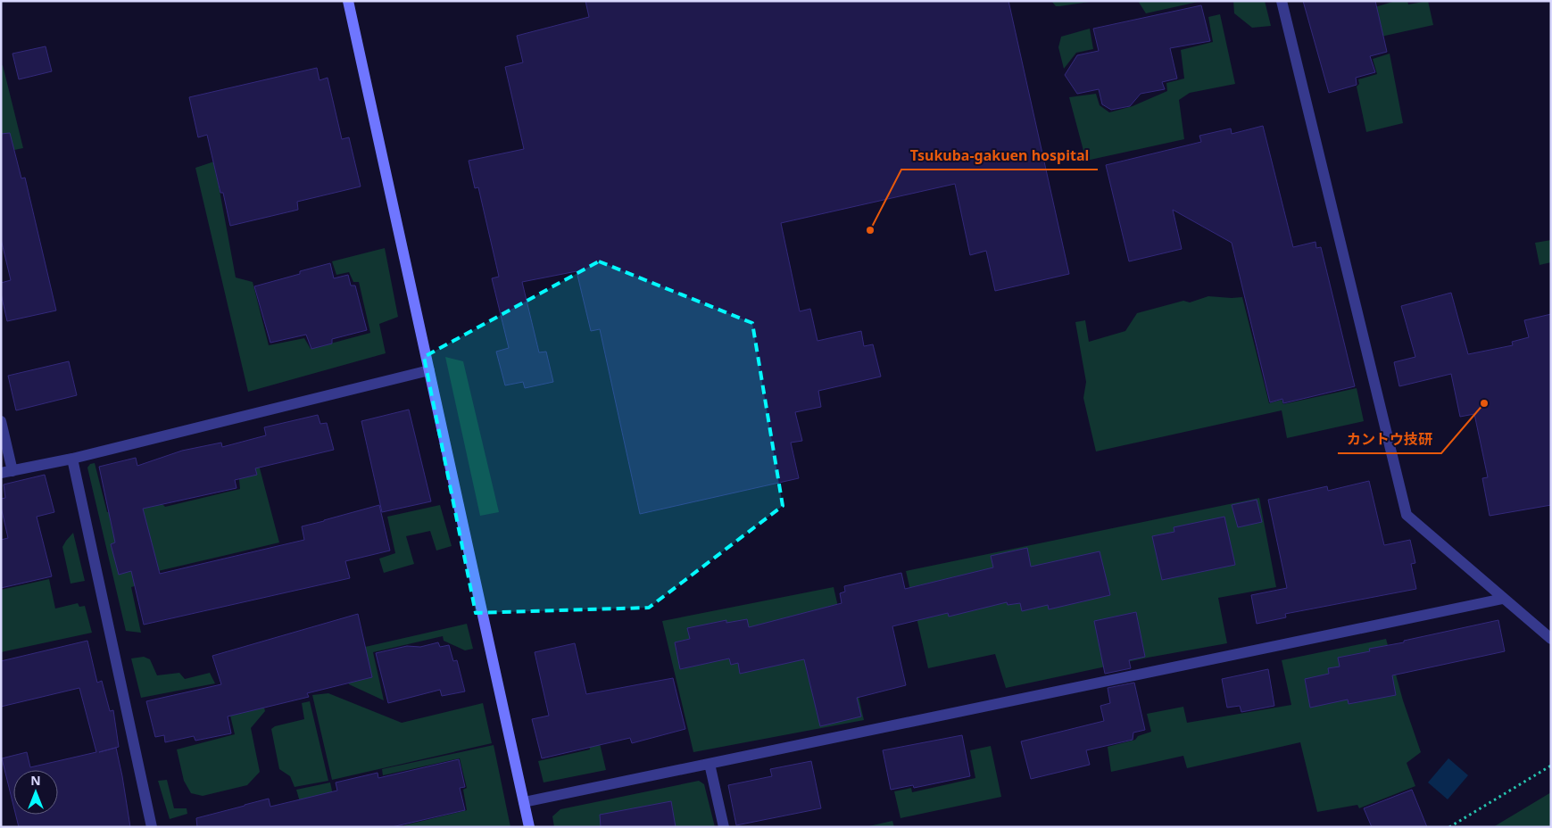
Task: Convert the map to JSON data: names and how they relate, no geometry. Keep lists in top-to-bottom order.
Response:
{
  "places": ["Tsukuba-gakuen hospital", "カントウ技研"],
  "north": "top"
}
